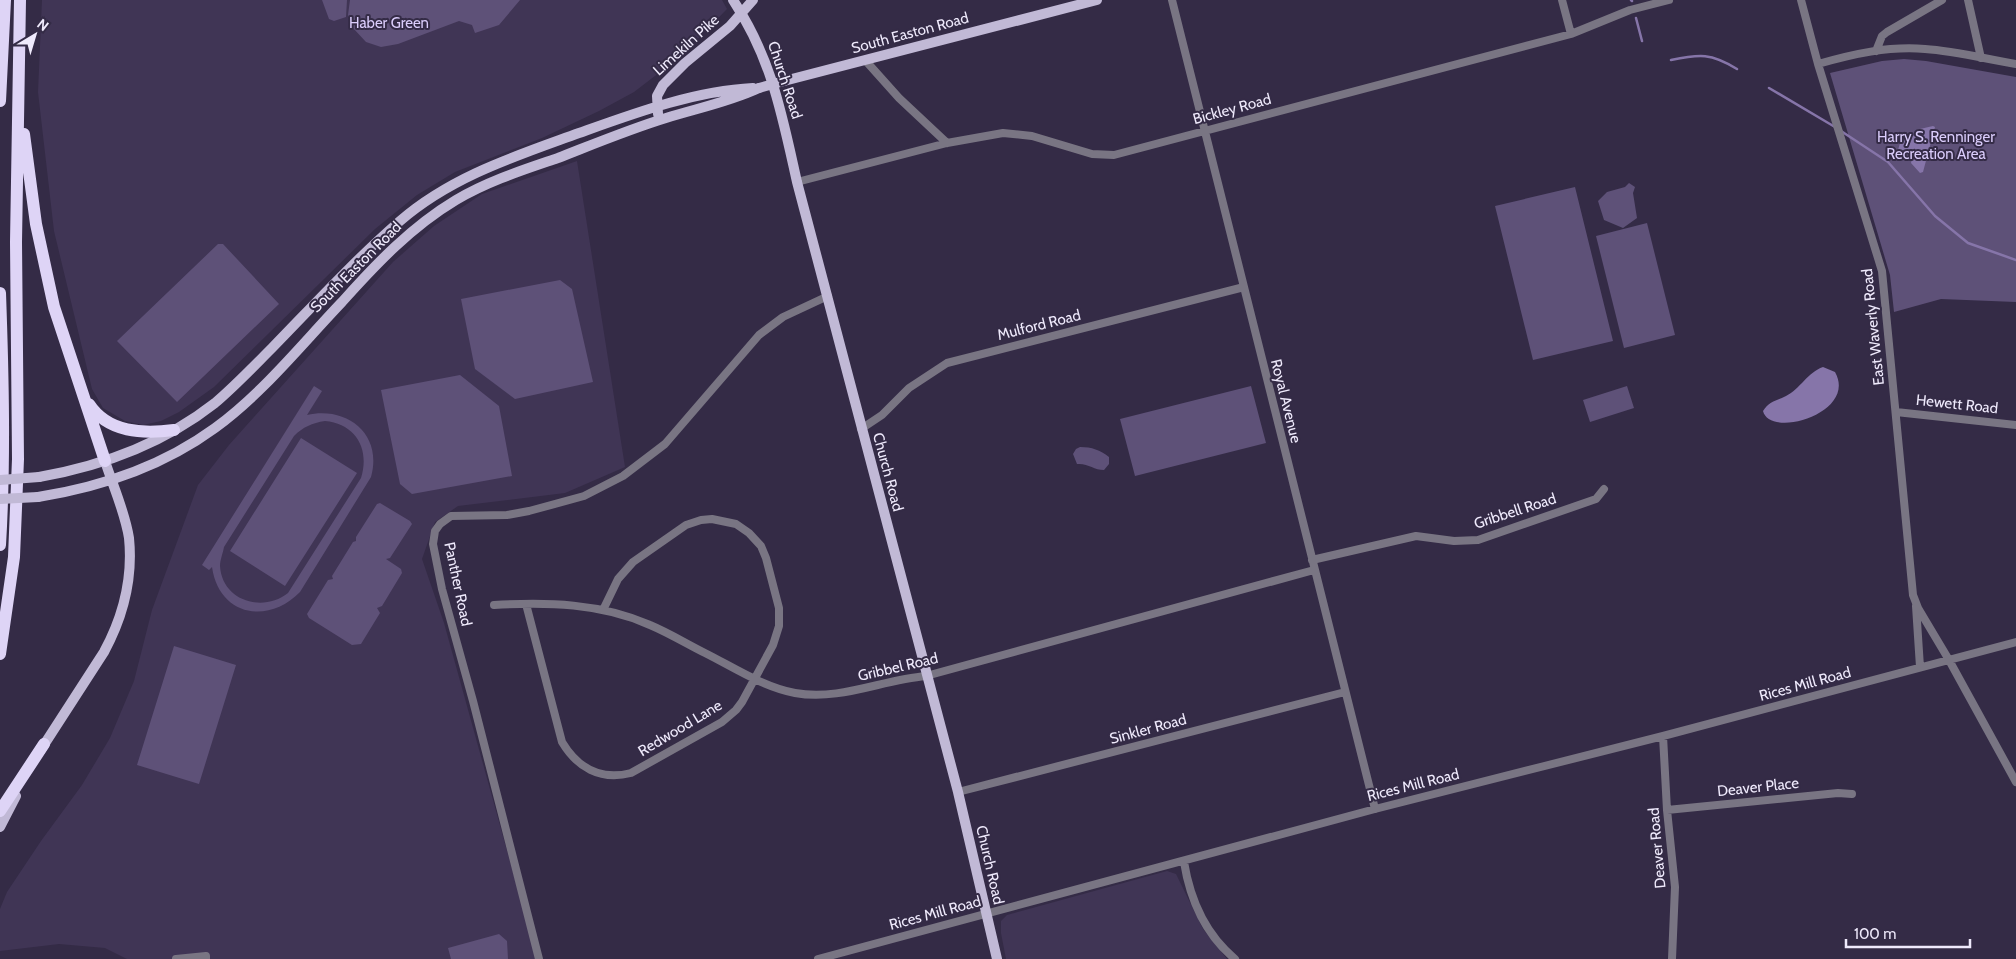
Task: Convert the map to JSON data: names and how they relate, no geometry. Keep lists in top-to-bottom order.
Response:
{
  "streets": {
    "main road": ["South Easton Road", "Limekiln Pike", "Church Road"],
    "street": [
      "Bickley Road",
      "Mulford Road",
      "East Waverly Road",
      "Royal Avenue",
      "Hewett Road",
      "Gribbell Road",
      "Panther Road",
      "Gribbel Road",
      "Rices Mill Road",
      "Redwood Lane",
      "Sinkler Road",
      "Deaver Place",
      "Deaver Road"
    ]
  },
  "crossings": [
    ["South Easton Road", "Limekiln Pike"],
    ["Limekiln Pike", "Church Road"],
    ["Church Road", "Bickley Road"],
    ["Church Road", "Mulford Road"],
    ["Church Road", "Panther Road"],
    ["Church Road", "Gribbel Road"],
    ["Church Road", "Rices Mill Road"],
    ["Church Road", "Sinkler Road"],
    ["Bickley Road", "Royal Avenue"],
    ["Mulford Road", "Royal Avenue"],
    ["East Waverly Road", "Hewett Road"],
    ["East Waverly Road", "Rices Mill Road"],
    ["Royal Avenue", "Gribbell Road"],
    ["Royal Avenue", "Gribbel Road"],
    ["Royal Avenue", "Rices Mill Road"],
    ["Royal Avenue", "Sinkler Road"],
    ["Gribbel Road", "Redwood Lane"],
    ["Rices Mill Road", "Deaver Road"],
    ["Deaver Place", "Deaver Road"]
  ],
  "parks": ["Haber Green", "Harry S. Renninger Recreation Area"],
  "scale_bar": "100 m",
  "north": "top right"
}
